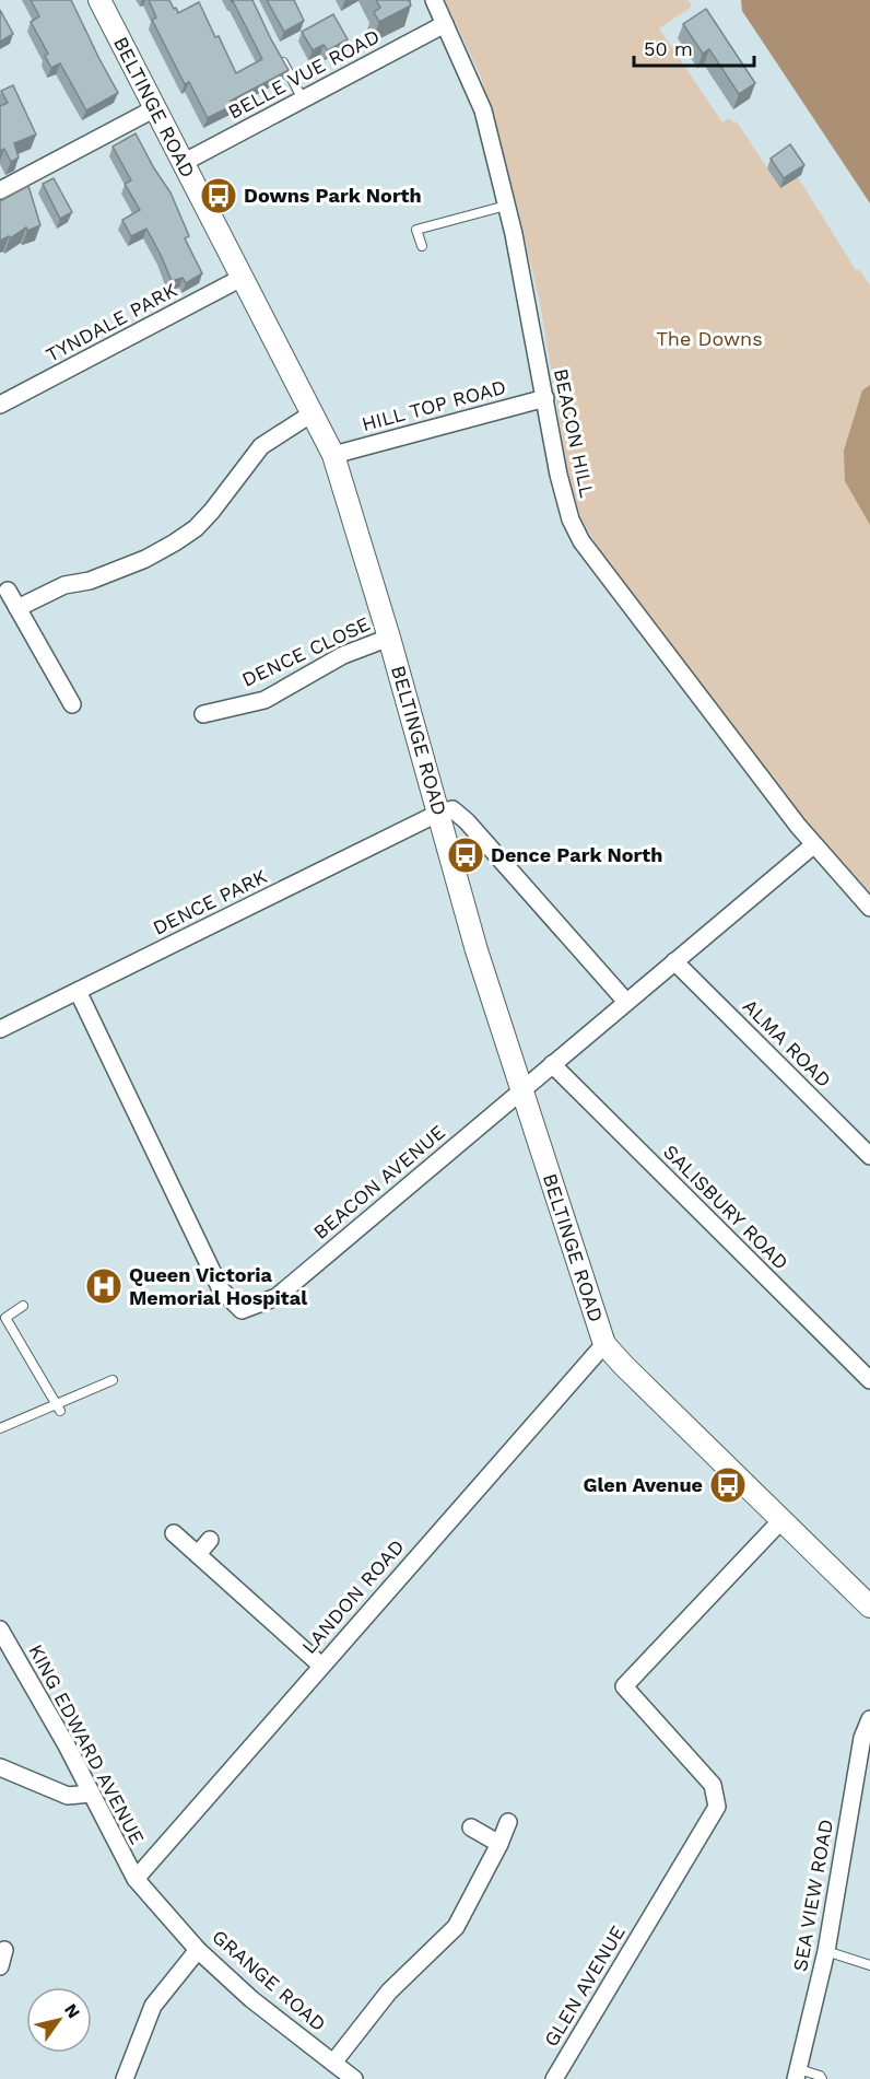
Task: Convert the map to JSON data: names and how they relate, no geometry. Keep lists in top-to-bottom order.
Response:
{
  "streets": {
    "street": [
      "BELLE VUE ROAD",
      "BELTINGE ROAD",
      "TYNDALE PARK",
      "HILL TOP ROAD",
      "BEACON HILL",
      "DENCE CLOSE",
      "DENCE PARK",
      "ALMA ROAD",
      "BEACON AVENUE",
      "SALISBURY ROAD",
      "LANDON ROAD",
      "KING EDWARD AVENUE",
      "SEA VIEW ROAD",
      "GRANGE ROAD",
      "GLEN AVENUE"
    ]
  },
  "crossings": [
    ["BELLE VUE ROAD", "BELTINGE ROAD"],
    ["BELLE VUE ROAD", "BEACON HILL"],
    ["BELTINGE ROAD", "TYNDALE PARK"],
    ["BELTINGE ROAD", "HILL TOP ROAD"],
    ["BELTINGE ROAD", "DENCE CLOSE"],
    ["BELTINGE ROAD", "DENCE PARK"],
    ["BELTINGE ROAD", "BEACON AVENUE"],
    ["BELTINGE ROAD", "LANDON ROAD"],
    ["BELTINGE ROAD", "GLEN AVENUE"],
    ["HILL TOP ROAD", "BEACON HILL"],
    ["BEACON HILL", "BEACON AVENUE"],
    ["DENCE PARK", "BEACON AVENUE"],
    ["ALMA ROAD", "BEACON AVENUE"],
    ["BEACON AVENUE", "SALISBURY ROAD"],
    ["LANDON ROAD", "KING EDWARD AVENUE"],
    ["LANDON ROAD", "GRANGE ROAD"],
    ["KING EDWARD AVENUE", "GRANGE ROAD"]
  ],
  "parks": ["The Downs"],
  "places": {
    "bus stop": ["Downs Park North", "Dence Park North", "Glen Avenue"],
    "hospital": ["Queen Victoria Memorial Hospital"]
  },
  "scale_bar": "50 m",
  "north": "top right"
}
